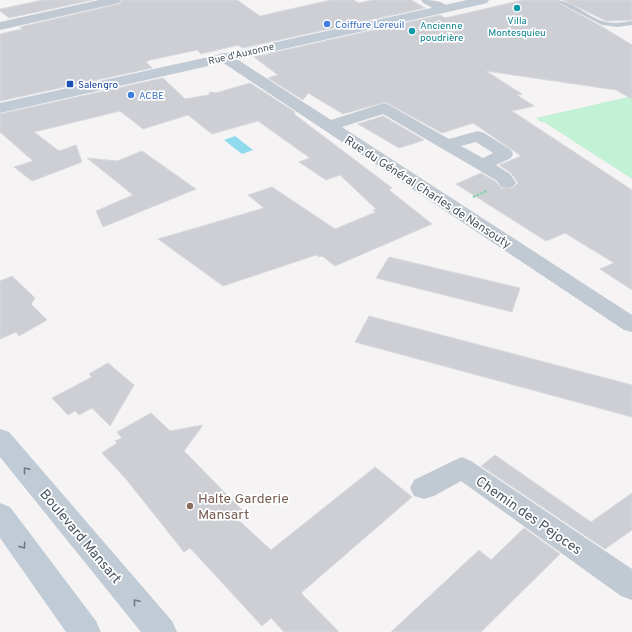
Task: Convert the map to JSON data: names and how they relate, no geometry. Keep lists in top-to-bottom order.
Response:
{
  "streets": {
    "main road": ["Rue d'Auxonne", "Boulevard Mansart"],
    "street": ["Rue du Général Charles de Nansouty", "Chemin des Pejoces"]
  },
  "crossings": [
    ["Rue d'Auxonne", "Rue du Général Charles de Nansouty"]
  ],
  "places": {
    "other": [
      "Villa Montesquieu",
      "Coiffure Lereuil",
      "Ancienne poudrière",
      "ACBE",
      "Halte Garderie Mansart"
    ],
    "transit": ["Salengro"]
  }
}
